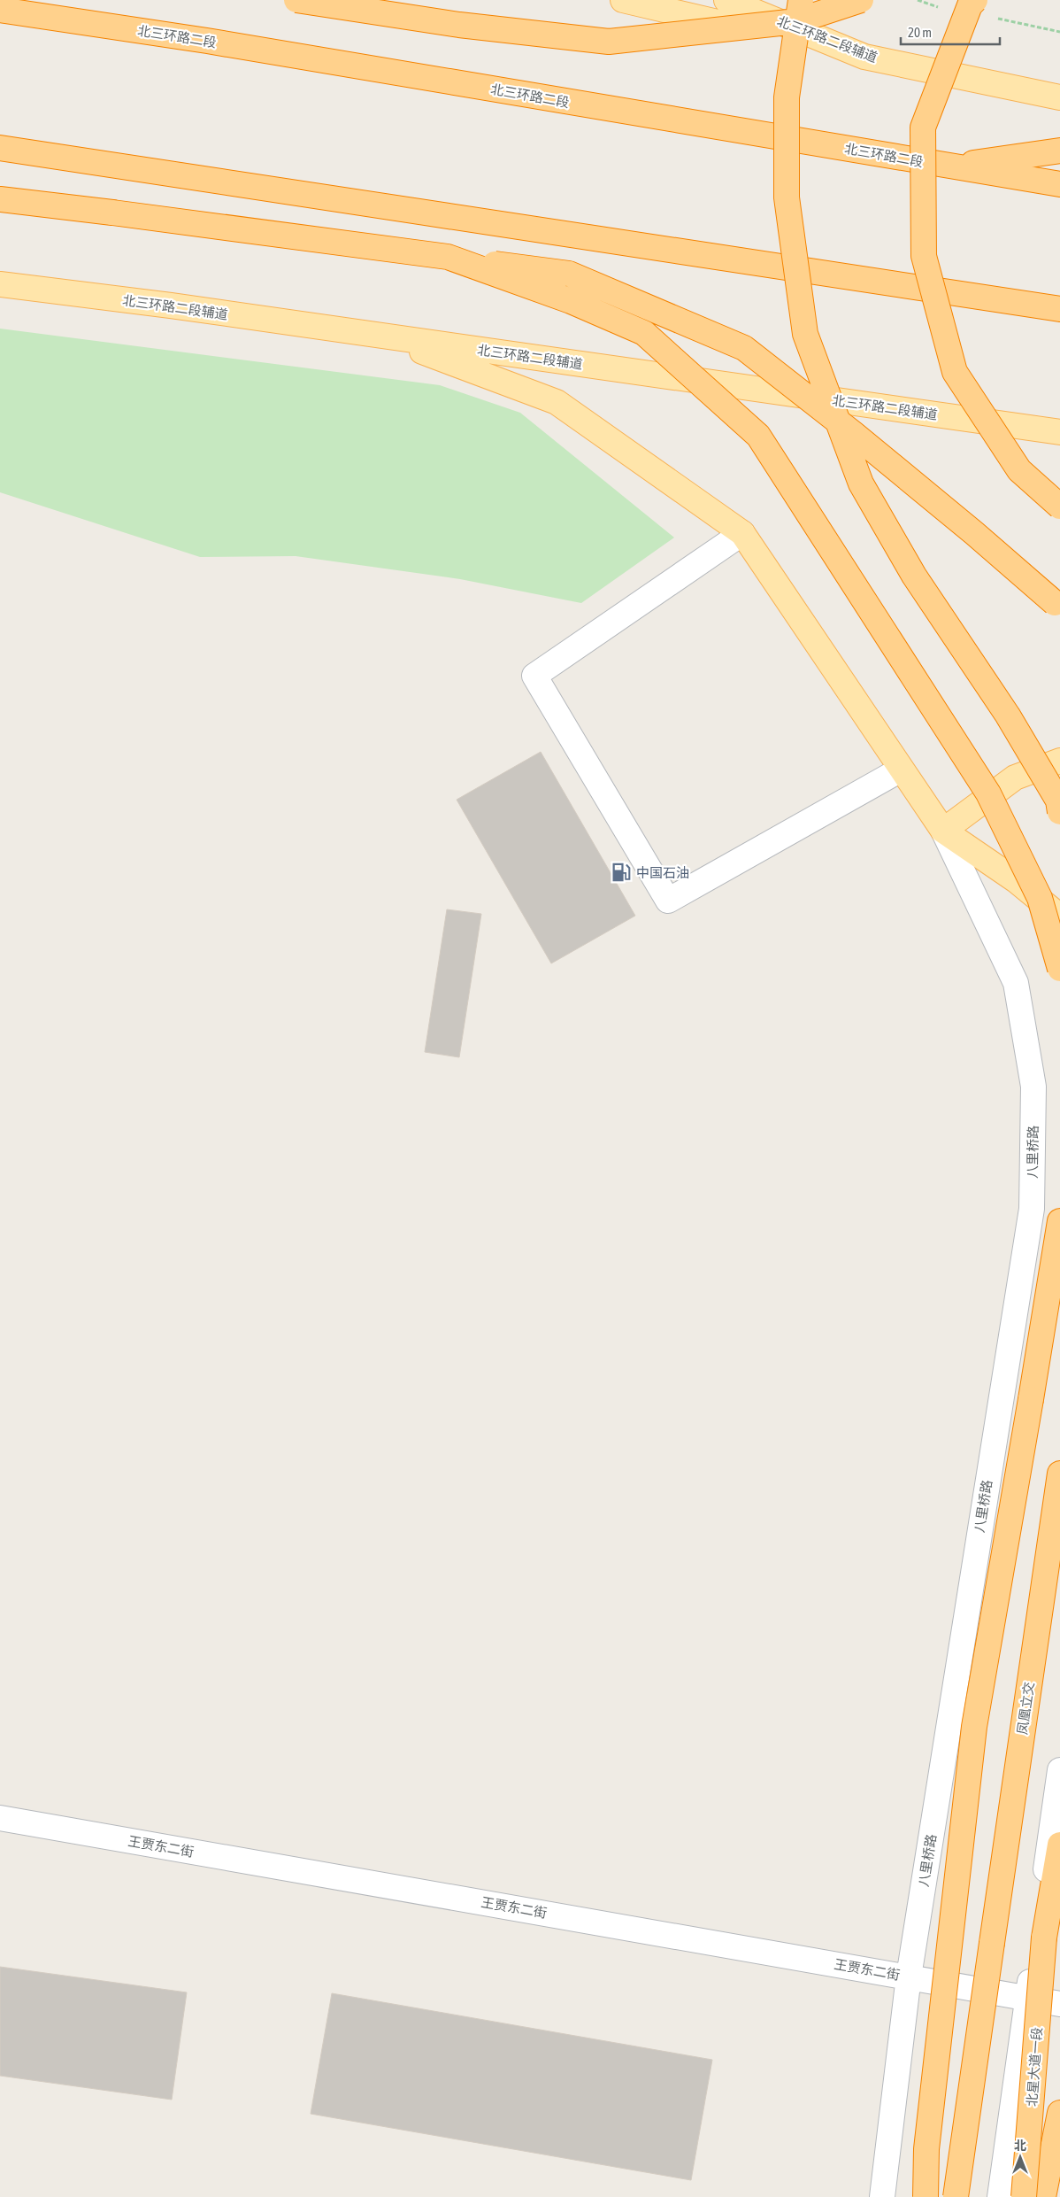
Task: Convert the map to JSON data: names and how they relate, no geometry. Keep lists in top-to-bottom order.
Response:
{
  "streets": {
    "highway": ["北三环路二段", "凤凰立交", "北星大道一段"],
    "main road": ["北三环路二段辅道"],
    "street": ["八里桥路", "王贾东二街"]
  },
  "crossings": [
    ["八里桥路", "王贾东二街"]
  ],
  "places": {
    "fuel station": ["中国石油"]
  },
  "scale_bar": "20 m",
  "north": "top"
}
